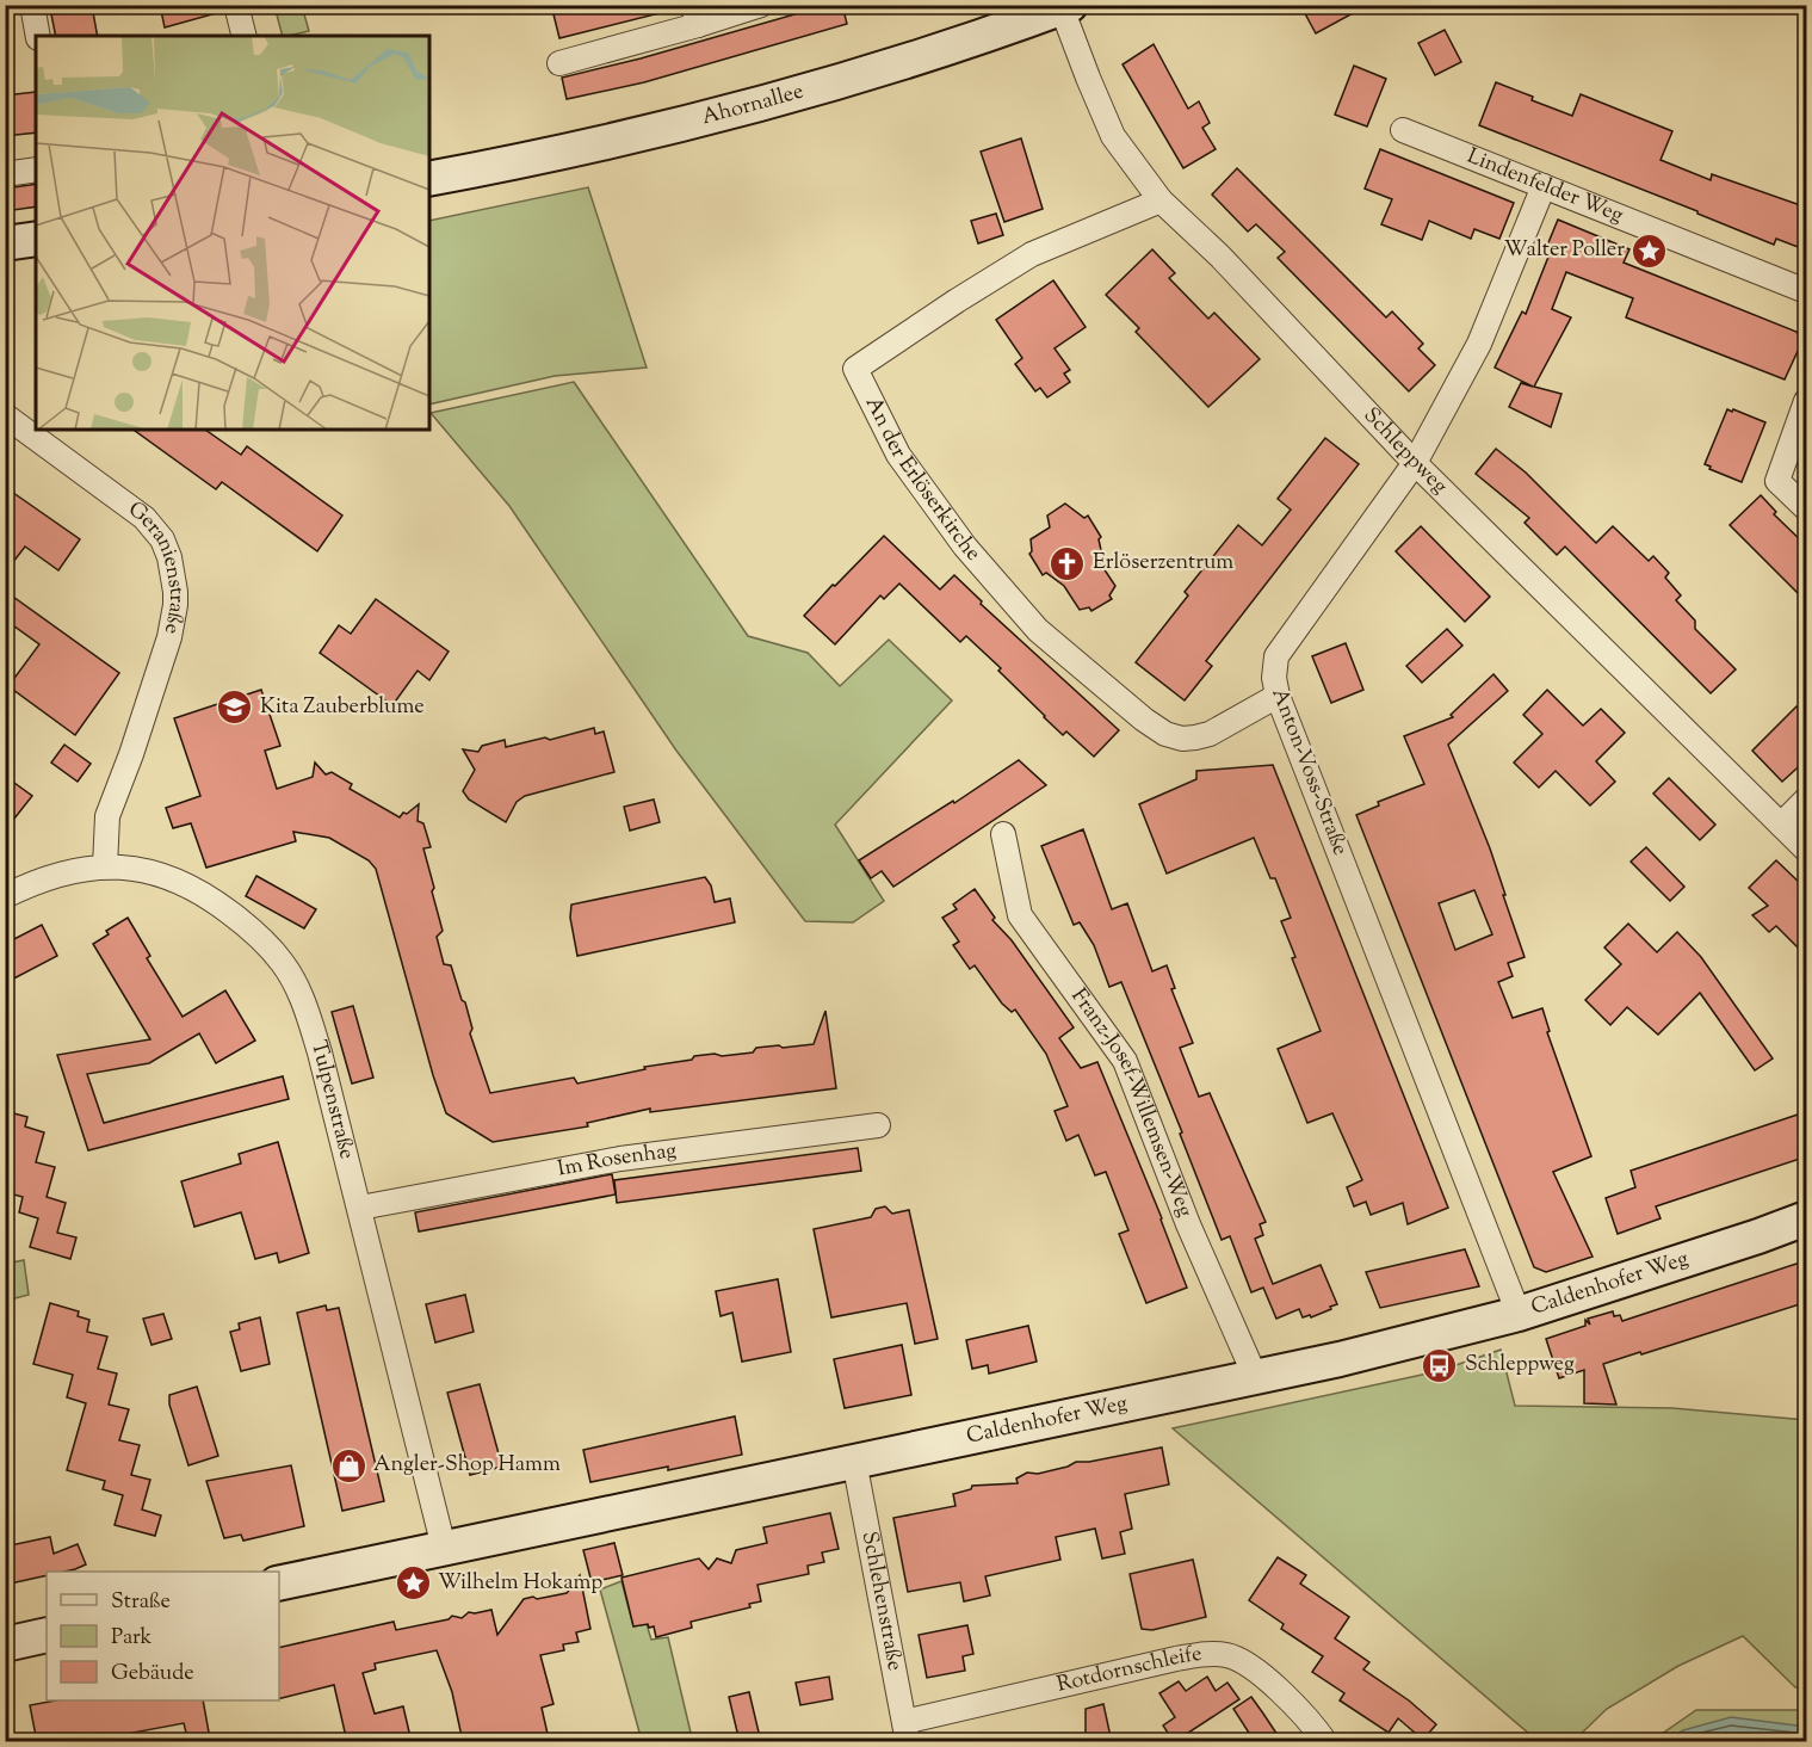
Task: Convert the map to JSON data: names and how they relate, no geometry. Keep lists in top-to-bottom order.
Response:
{
  "streets": {
    "street": [
      "Ahornallee",
      "Lindenfelder Weg",
      "Schleppweg",
      "An der Erlöserkirche",
      "Geranienstraße",
      "Anton-Voss-Straße",
      "Tulpenstraße",
      "Franz-Josef-Willemsen-Weg",
      "Im Rosenhag",
      "Caldenhofer Weg",
      "Schlehenstraße",
      "Rotdornschleife"
    ]
  },
  "crossings": [
    ["Ahornallee", "Schleppweg"],
    ["Lindenfelder Weg", "Anton-Voss-Straße"],
    ["Schleppweg", "An der Erlöserkirche"],
    ["Schleppweg", "Anton-Voss-Straße"],
    ["An der Erlöserkirche", "Anton-Voss-Straße"],
    ["Geranienstraße", "Tulpenstraße"],
    ["Anton-Voss-Straße", "Caldenhofer Weg"],
    ["Tulpenstraße", "Im Rosenhag"],
    ["Tulpenstraße", "Caldenhofer Weg"],
    ["Franz-Josef-Willemsen-Weg", "Caldenhofer Weg"],
    ["Caldenhofer Weg", "Schlehenstraße"],
    ["Schlehenstraße", "Rotdornschleife"]
  ],
  "places": {
    "place": ["Walter Poller", "Wilhelm Hokamp"],
    "church": ["Erlöserzentrum"],
    "school or university": ["Kita Zauberblume"],
    "bus stop": ["Schleppweg"],
    "shop": ["Angler-Shop Hamm"]
  },
  "legend": ["Straße", "Park", "Gebäude"]
}
